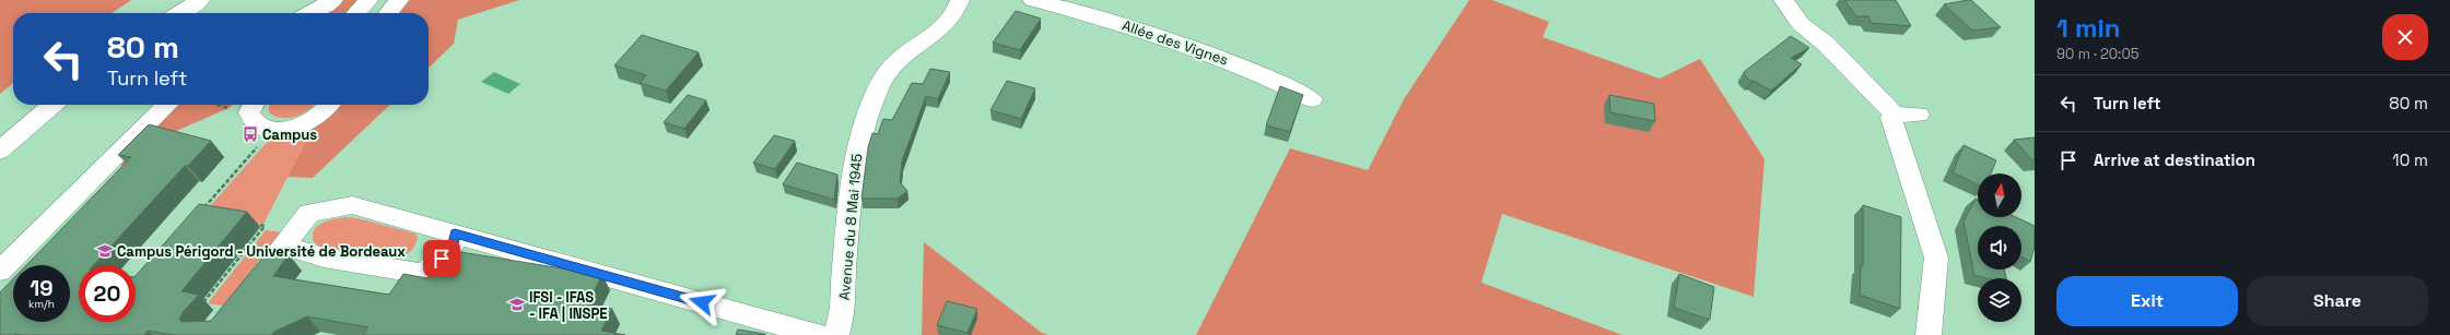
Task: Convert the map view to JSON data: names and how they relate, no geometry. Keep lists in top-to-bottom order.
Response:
{
  "streets": {
    "street": ["Allée des Vignes", "Avenue du 8 Mai 1945"]
  },
  "places": {
    "bus stop": ["Campus"],
    "school or university": ["Campus Périgord - Université de Bordeaux", "IFSI - IFAS - IFA | INSPE"]
  },
  "north": "top",
  "page": {
    "heading": ["1 min", "90 m · 20:05"],
    "turn": ["80 m", "Turn left"],
    "list": [
      {
        "name": "Turn left",
        "value": "80 m"
      },
      {
        "name": "Arrive at destination",
        "value": "10 m"
      }
    ],
    "speed": "19 km/h",
    "limit": "20",
    "buttons": ["Exit", "Share"]
  }
}
